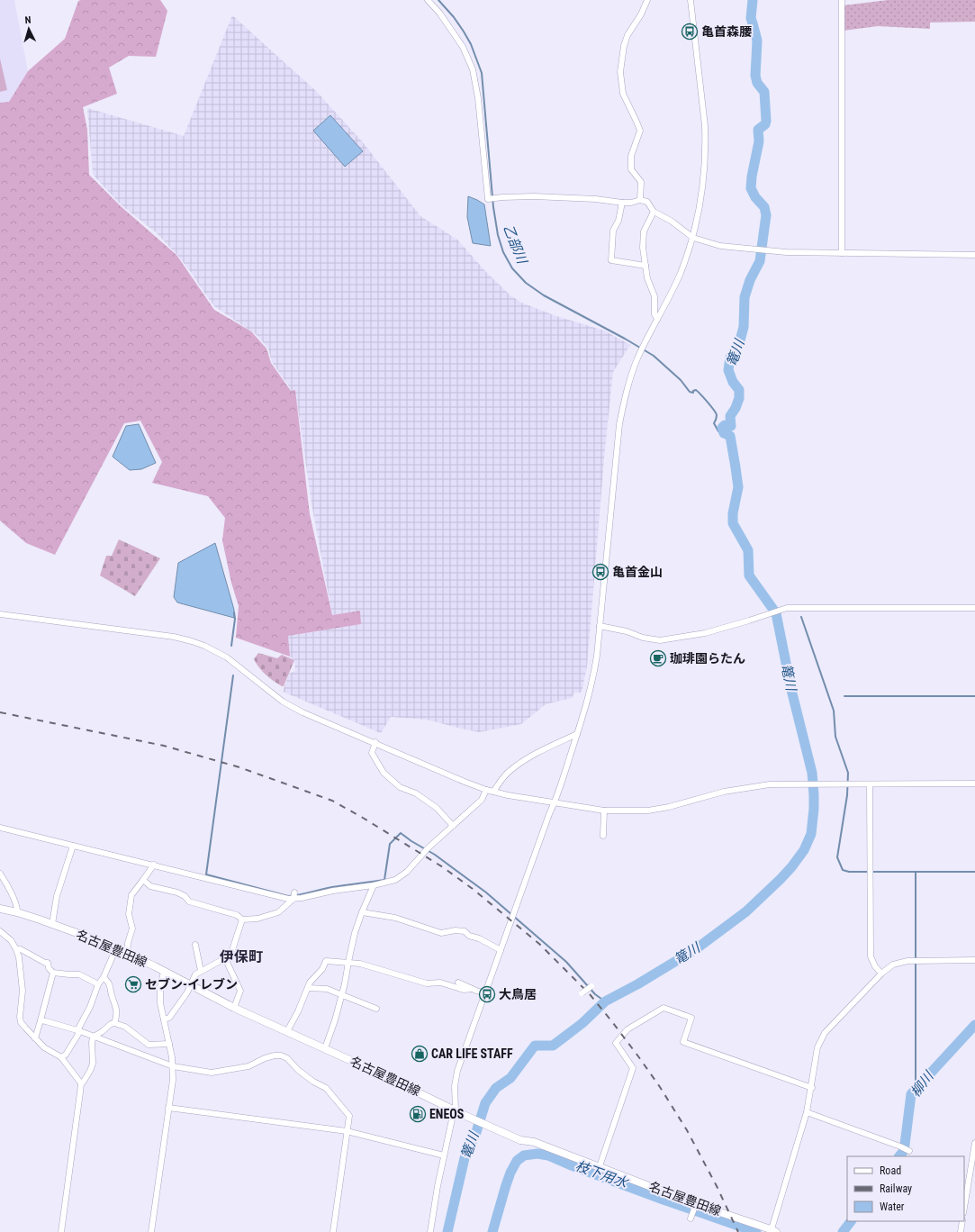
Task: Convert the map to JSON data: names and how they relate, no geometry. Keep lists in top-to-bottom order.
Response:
{
  "streets": {
    "main road": ["名古屋豊田線"]
  },
  "districts": ["伊保町"],
  "water": [
    "乙部川",
    "篭川",
    "柳川",
    "枝下用水"
  ],
  "places": {
    "bus stop": ["亀首森腰", "亀首金山", "大鳥居"],
    "cafe": ["珈琲園らたん"],
    "supermarket": ["セブン-イレブン"],
    "shop": ["CAR LIFE STAFF"],
    "fuel station": ["ENEOS"]
  },
  "legend": ["Road", "Railway", "Water"],
  "north": "top"
}
